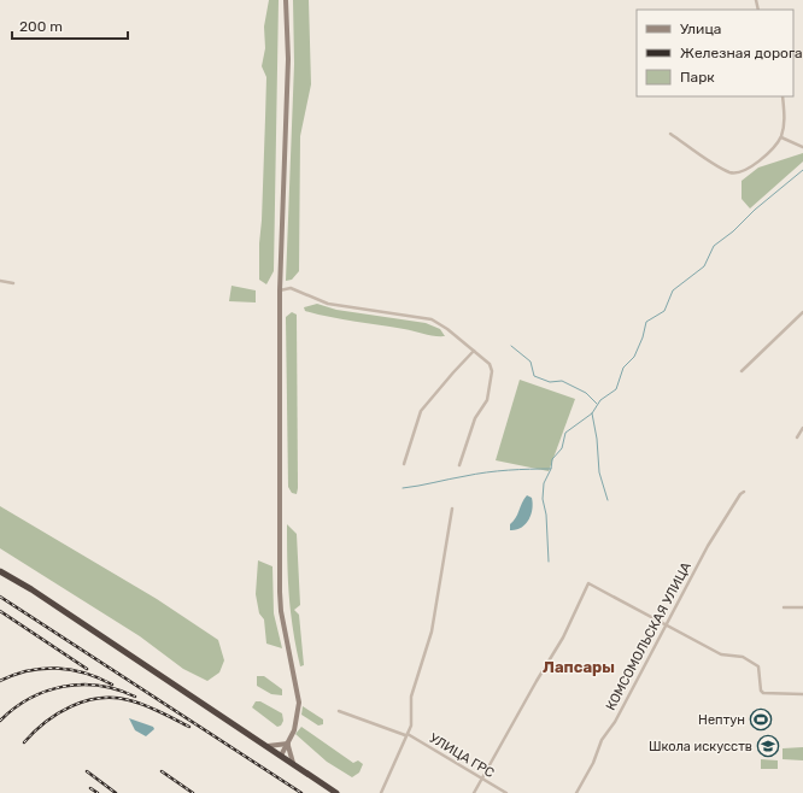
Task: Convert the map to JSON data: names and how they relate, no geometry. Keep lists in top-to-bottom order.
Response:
{
  "streets": {
    "street": ["КОМСОМОЛЬСКАЯ УЛИЦА", "УЛИЦА ГРС"]
  },
  "districts": ["Лапсары"],
  "places": {
    "sports": ["Нептун"],
    "school or university": ["Школа искусств"]
  },
  "legend": ["Улица", "Железная дорога", "Парк"],
  "scale_bar": "200 m"
}
